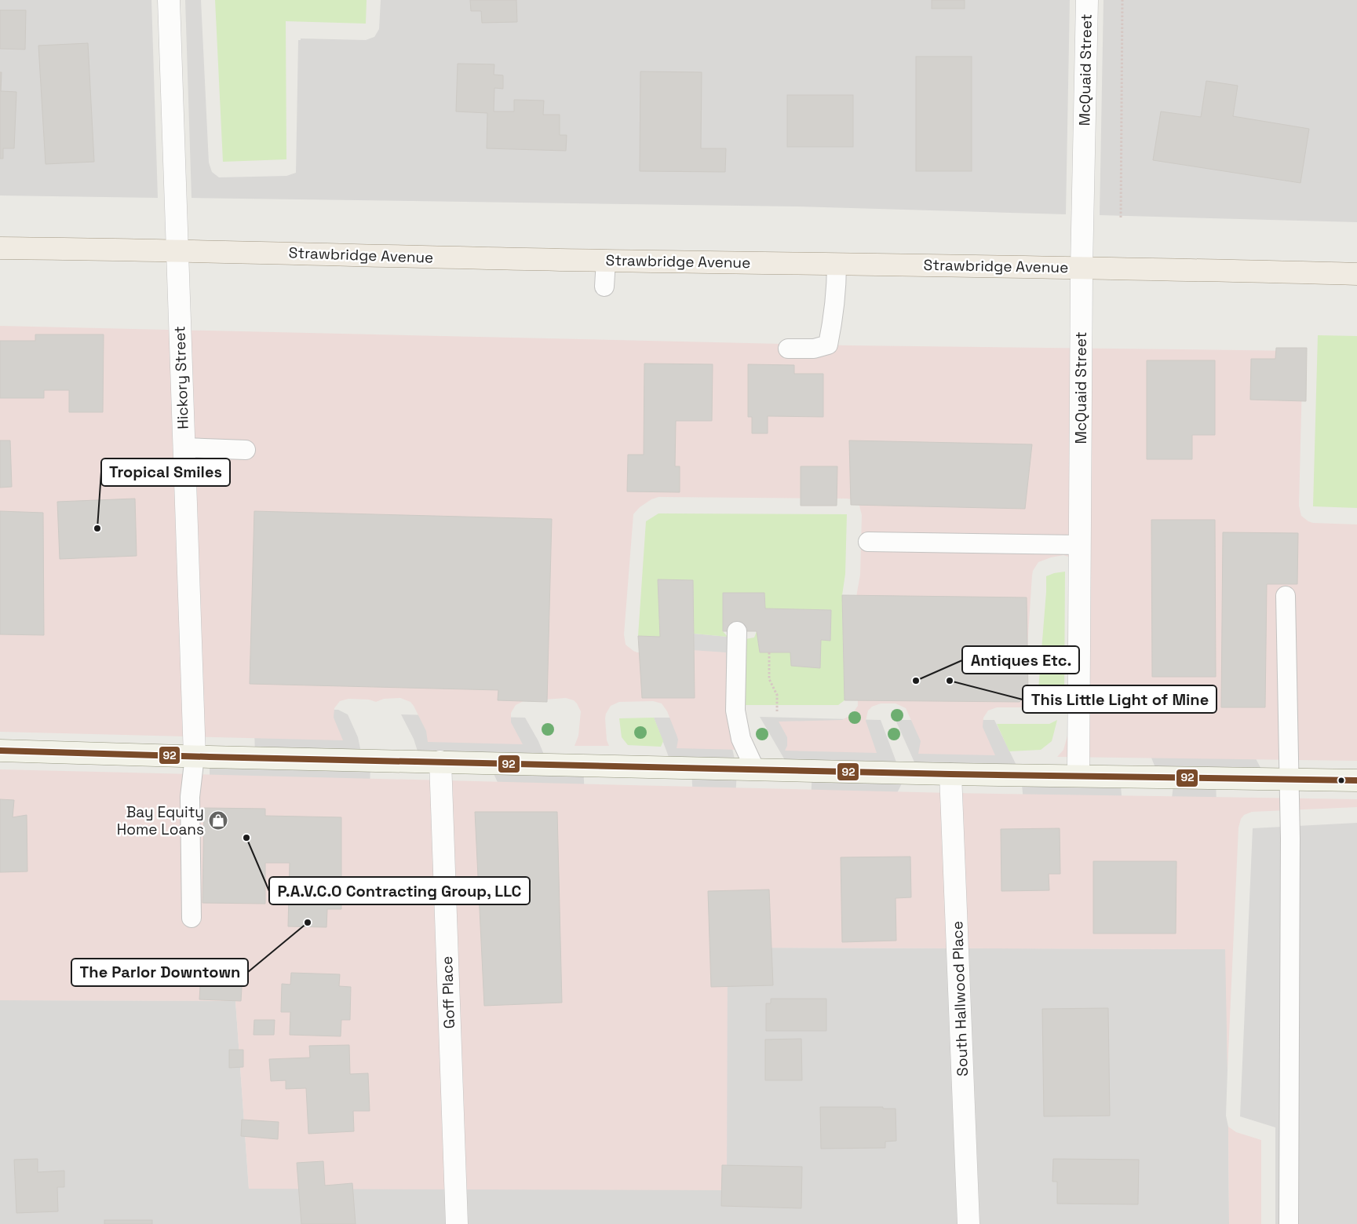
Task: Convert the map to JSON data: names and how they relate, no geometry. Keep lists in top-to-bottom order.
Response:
{
  "streets": {
    "main road": ["Strawbridge Avenue"],
    "street": [
      "McQuaid Street",
      "Hickory Street",
      "Goff Place",
      "South Hallwood Place"
    ]
  },
  "crossings": [
    ["McQuaid Street", "Strawbridge Avenue"],
    ["Strawbridge Avenue", "Hickory Street"]
  ],
  "places": {
    "other": [
      "Tropical Smiles",
      "Antiques Etc.",
      "This Little Light of Mine",
      "P.A.V.C.O Contracting Group, LLC",
      "The Parlor Downtown"
    ],
    "shop": ["Bay Equity Home Loans"]
  },
  "lines": ["transit line 92"]
}
